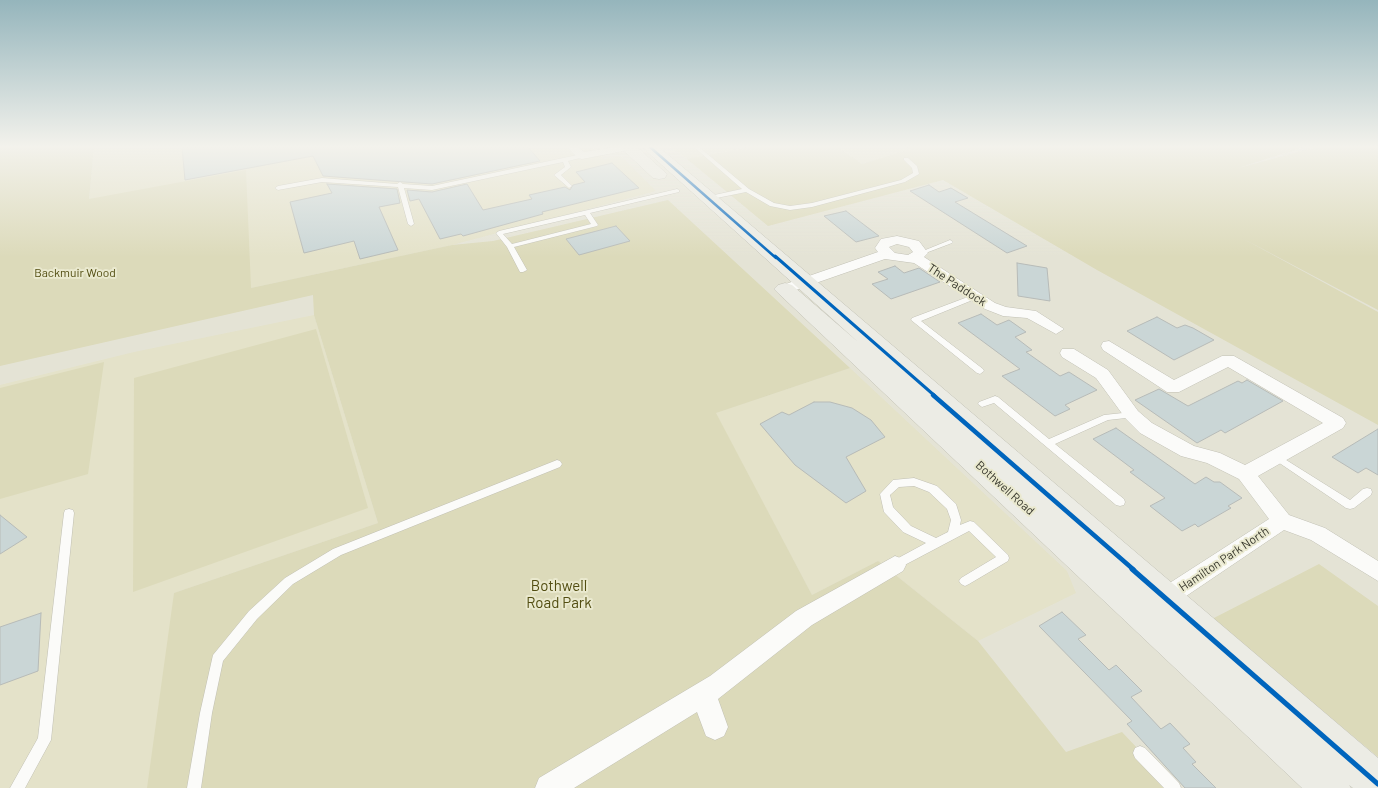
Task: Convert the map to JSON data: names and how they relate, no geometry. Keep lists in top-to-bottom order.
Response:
{
  "streets": {
    "main road": ["Bothwell Road"],
    "street": ["The Paddock", "Hamilton Park North"]
  },
  "crossings": [
    ["The Paddock", "Bothwell Road"],
    ["Bothwell Road", "Hamilton Park North"]
  ],
  "parks": ["Backmuir Wood", "Bothwell Road Park"]
}
